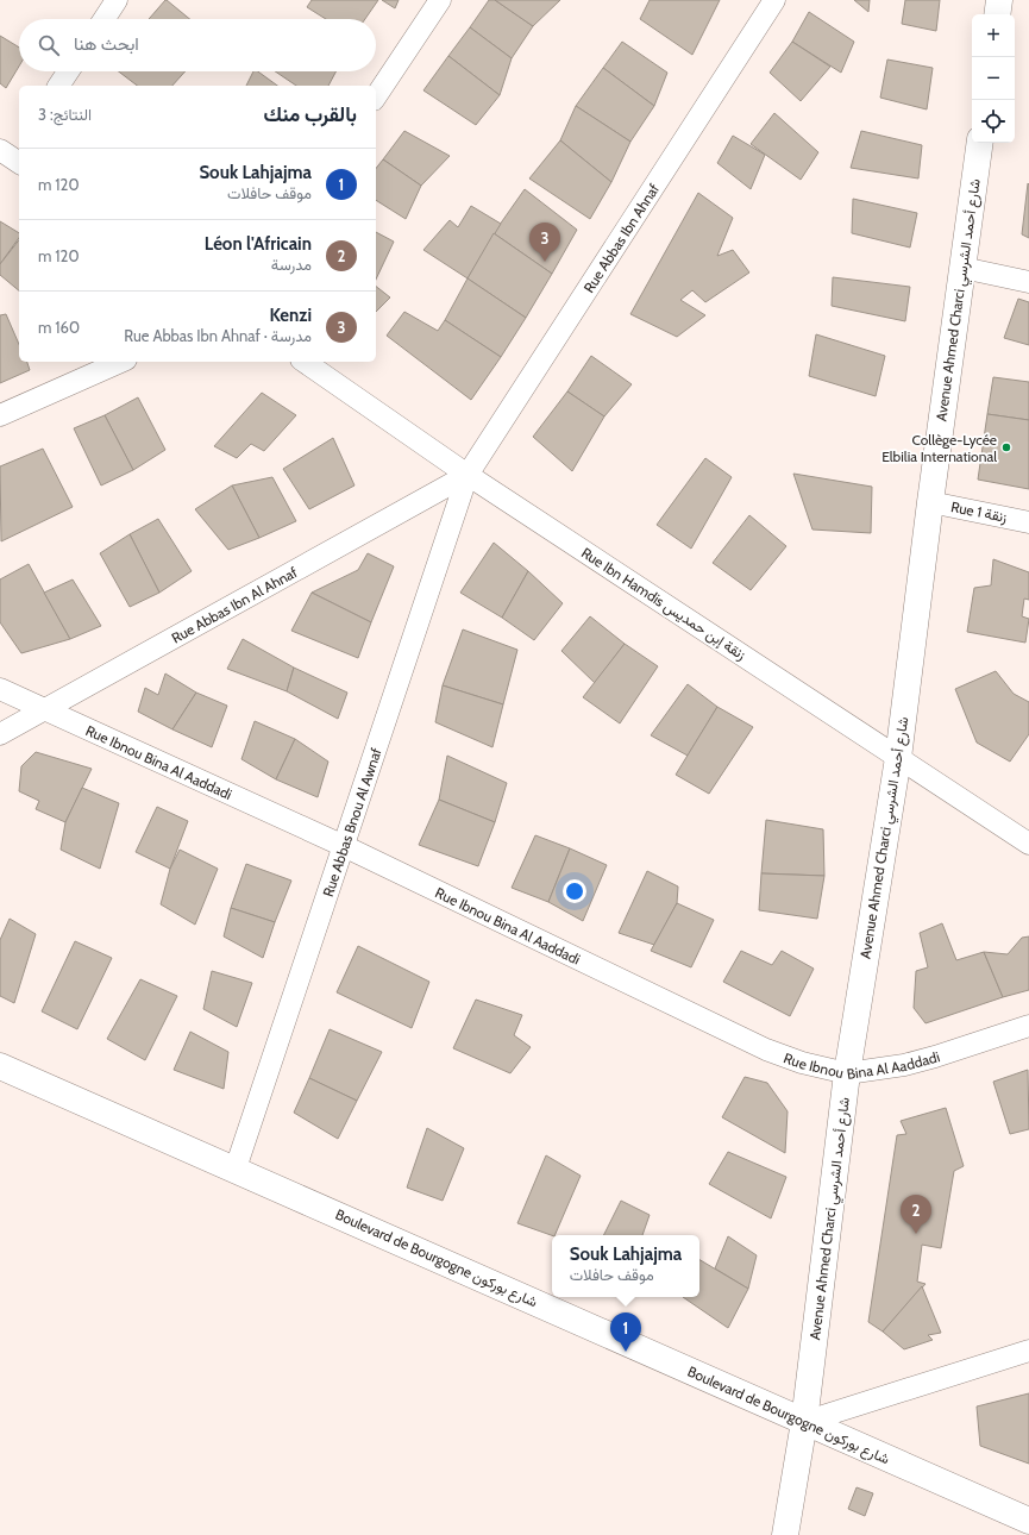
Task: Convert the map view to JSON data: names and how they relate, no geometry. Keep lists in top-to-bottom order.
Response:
{
  "streets": {
    "street": [
      "Rue Abbas Ibn Ahnaf",
      "Avenue Ahmed Charci شارع أحمد الشرسي",
      "Rue 1 زنقة",
      "Rue Ibn Hamdis زنقة إبن حمديس",
      "Rue Abbas Ibn Al Ahnaf",
      "Rue Ibnou Bina Al Aaddadi",
      "Rue Abbas Bnou Al Awnaf",
      "Boulevard de Bourgogne شارع بوركون"
    ]
  },
  "crossings": [
    ["Rue Abbas Ibn Ahnaf", "Rue Ibn Hamdis زنقة إبن حمديس"],
    ["Rue Abbas Ibn Ahnaf", "Rue Abbas Ibn Al Ahnaf"],
    ["Rue Abbas Ibn Ahnaf", "Rue Abbas Bnou Al Awnaf"],
    ["Avenue Ahmed Charci شارع أحمد الشرسي", "Rue 1 زنقة"],
    ["Avenue Ahmed Charci شارع أحمد الشرسي", "Rue Ibn Hamdis زنقة إبن حمديس"],
    ["Avenue Ahmed Charci شارع أحمد الشرسي", "Rue Ibnou Bina Al Aaddadi"],
    ["Avenue Ahmed Charci شارع أحمد الشرسي", "Boulevard de Bourgogne شارع بوركون"],
    ["Rue Ibn Hamdis زنقة إبن حمديس", "Rue Abbas Ibn Al Ahnaf"],
    ["Rue Ibn Hamdis زنقة إبن حمديس", "Rue Abbas Bnou Al Awnaf"],
    ["Rue Abbas Ibn Al Ahnaf", "Rue Ibnou Bina Al Aaddadi"],
    ["Rue Abbas Ibn Al Ahnaf", "Rue Abbas Bnou Al Awnaf"],
    ["Rue Ibnou Bina Al Aaddadi", "Rue Abbas Bnou Al Awnaf"],
    ["Rue Abbas Bnou Al Awnaf", "Boulevard de Bourgogne شارع بوركون"]
  ],
  "places": ["Collège-Lycée Elbilia International"],
  "page": {
    "map_buttons": ["+", "−"],
    "search": "ابحث هنا",
    "heading": ["بالقرب منك", "النتائج: 3"],
    "list": [
      {
        "mark": "1",
        "name": "Souk Lahjajma",
        "note": "موقف حافلات",
        "value": "120 m"
      },
      {
        "mark": "2",
        "name": "Léon l'Africain",
        "note": "مدرسة",
        "value": "120 m"
      },
      {
        "mark": "3",
        "name": "Kenzi",
        "note": "مدرسة · Rue Abbas Ibn Ahnaf",
        "value": "160 m"
      }
    ],
    "pins": ["3", "2", "1"],
    "popup": ["Souk Lahjajma", "موقف حافلات"]
  }
}
